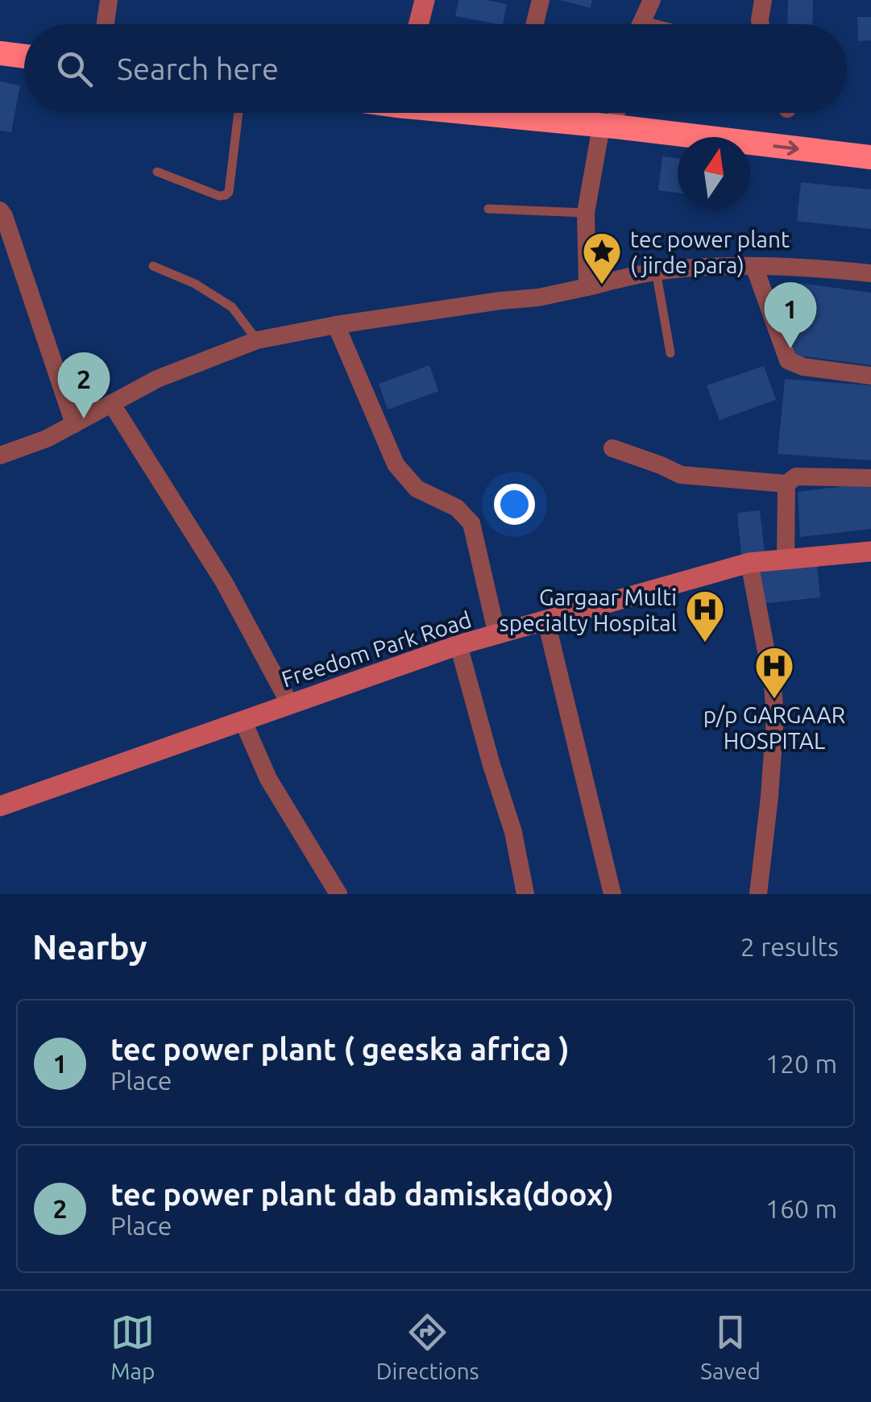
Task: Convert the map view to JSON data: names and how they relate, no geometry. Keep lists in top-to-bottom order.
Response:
{
  "streets": {
    "street": ["Freedom Park Road"]
  },
  "places": {
    "place": ["tec power plant ( jirde para)"],
    "hospital": ["Gargaar Multi specialty Hospital", "p/p GARGAAR HOSPITAL"]
  },
  "north": "top",
  "page": {
    "search": "Search here",
    "pins": ["1", "2"],
    "heading": ["Nearby", "2 results"],
    "list": [
      {
        "mark": "1",
        "name": "tec power plant ( geeska africa )",
        "note": "Place",
        "value": "120 m"
      },
      {
        "mark": "2",
        "name": "tec power plant dab damiska(doox)",
        "note": "Place",
        "value": "160 m"
      }
    ],
    "nav": ["Map", "Directions", "Saved"]
  }
}
